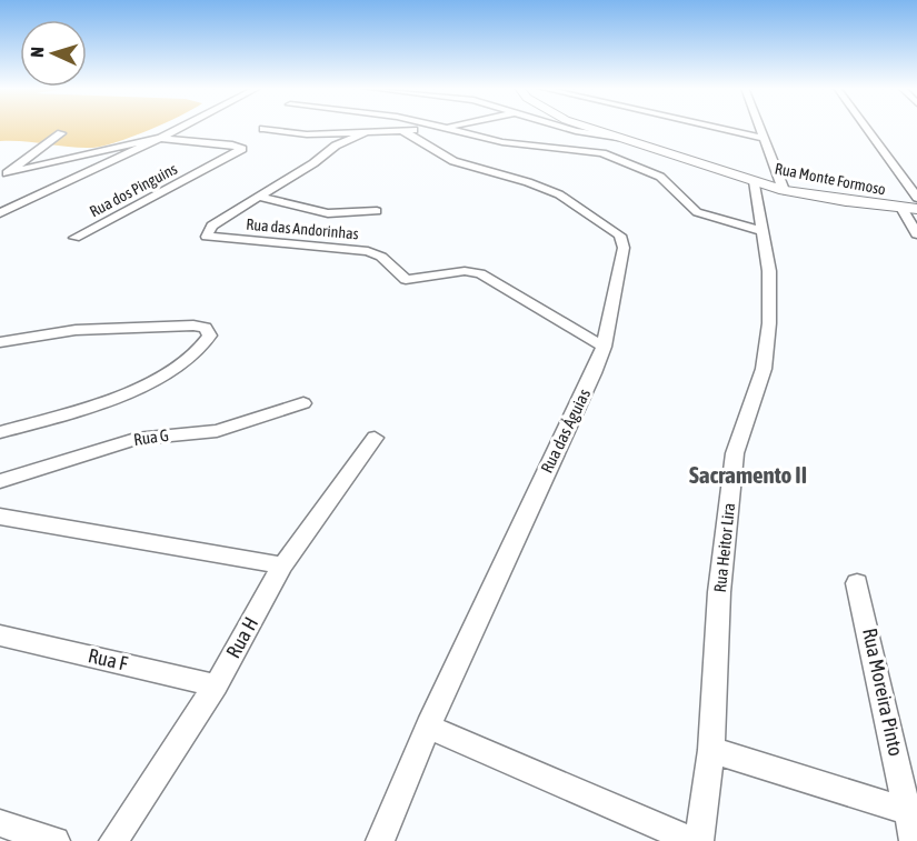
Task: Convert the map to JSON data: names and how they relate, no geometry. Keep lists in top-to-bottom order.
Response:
{
  "streets": {
    "street": [
      "Rua Monte Formoso",
      "Rua dos Pinguins",
      "Rua das Andorinhas",
      "Rua das Águias",
      "Rua G",
      "Rua Heitor Lira",
      "Rua H",
      "Rua F",
      "Rua Moreira Pinto"
    ]
  },
  "crossings": [
    ["Rua Monte Formoso", "Rua Heitor Lira"],
    ["Rua das Andorinhas", "Rua das Águias"],
    ["Rua H", "Rua F"]
  ],
  "districts": ["Sacramento II"],
  "north": "left"
}
